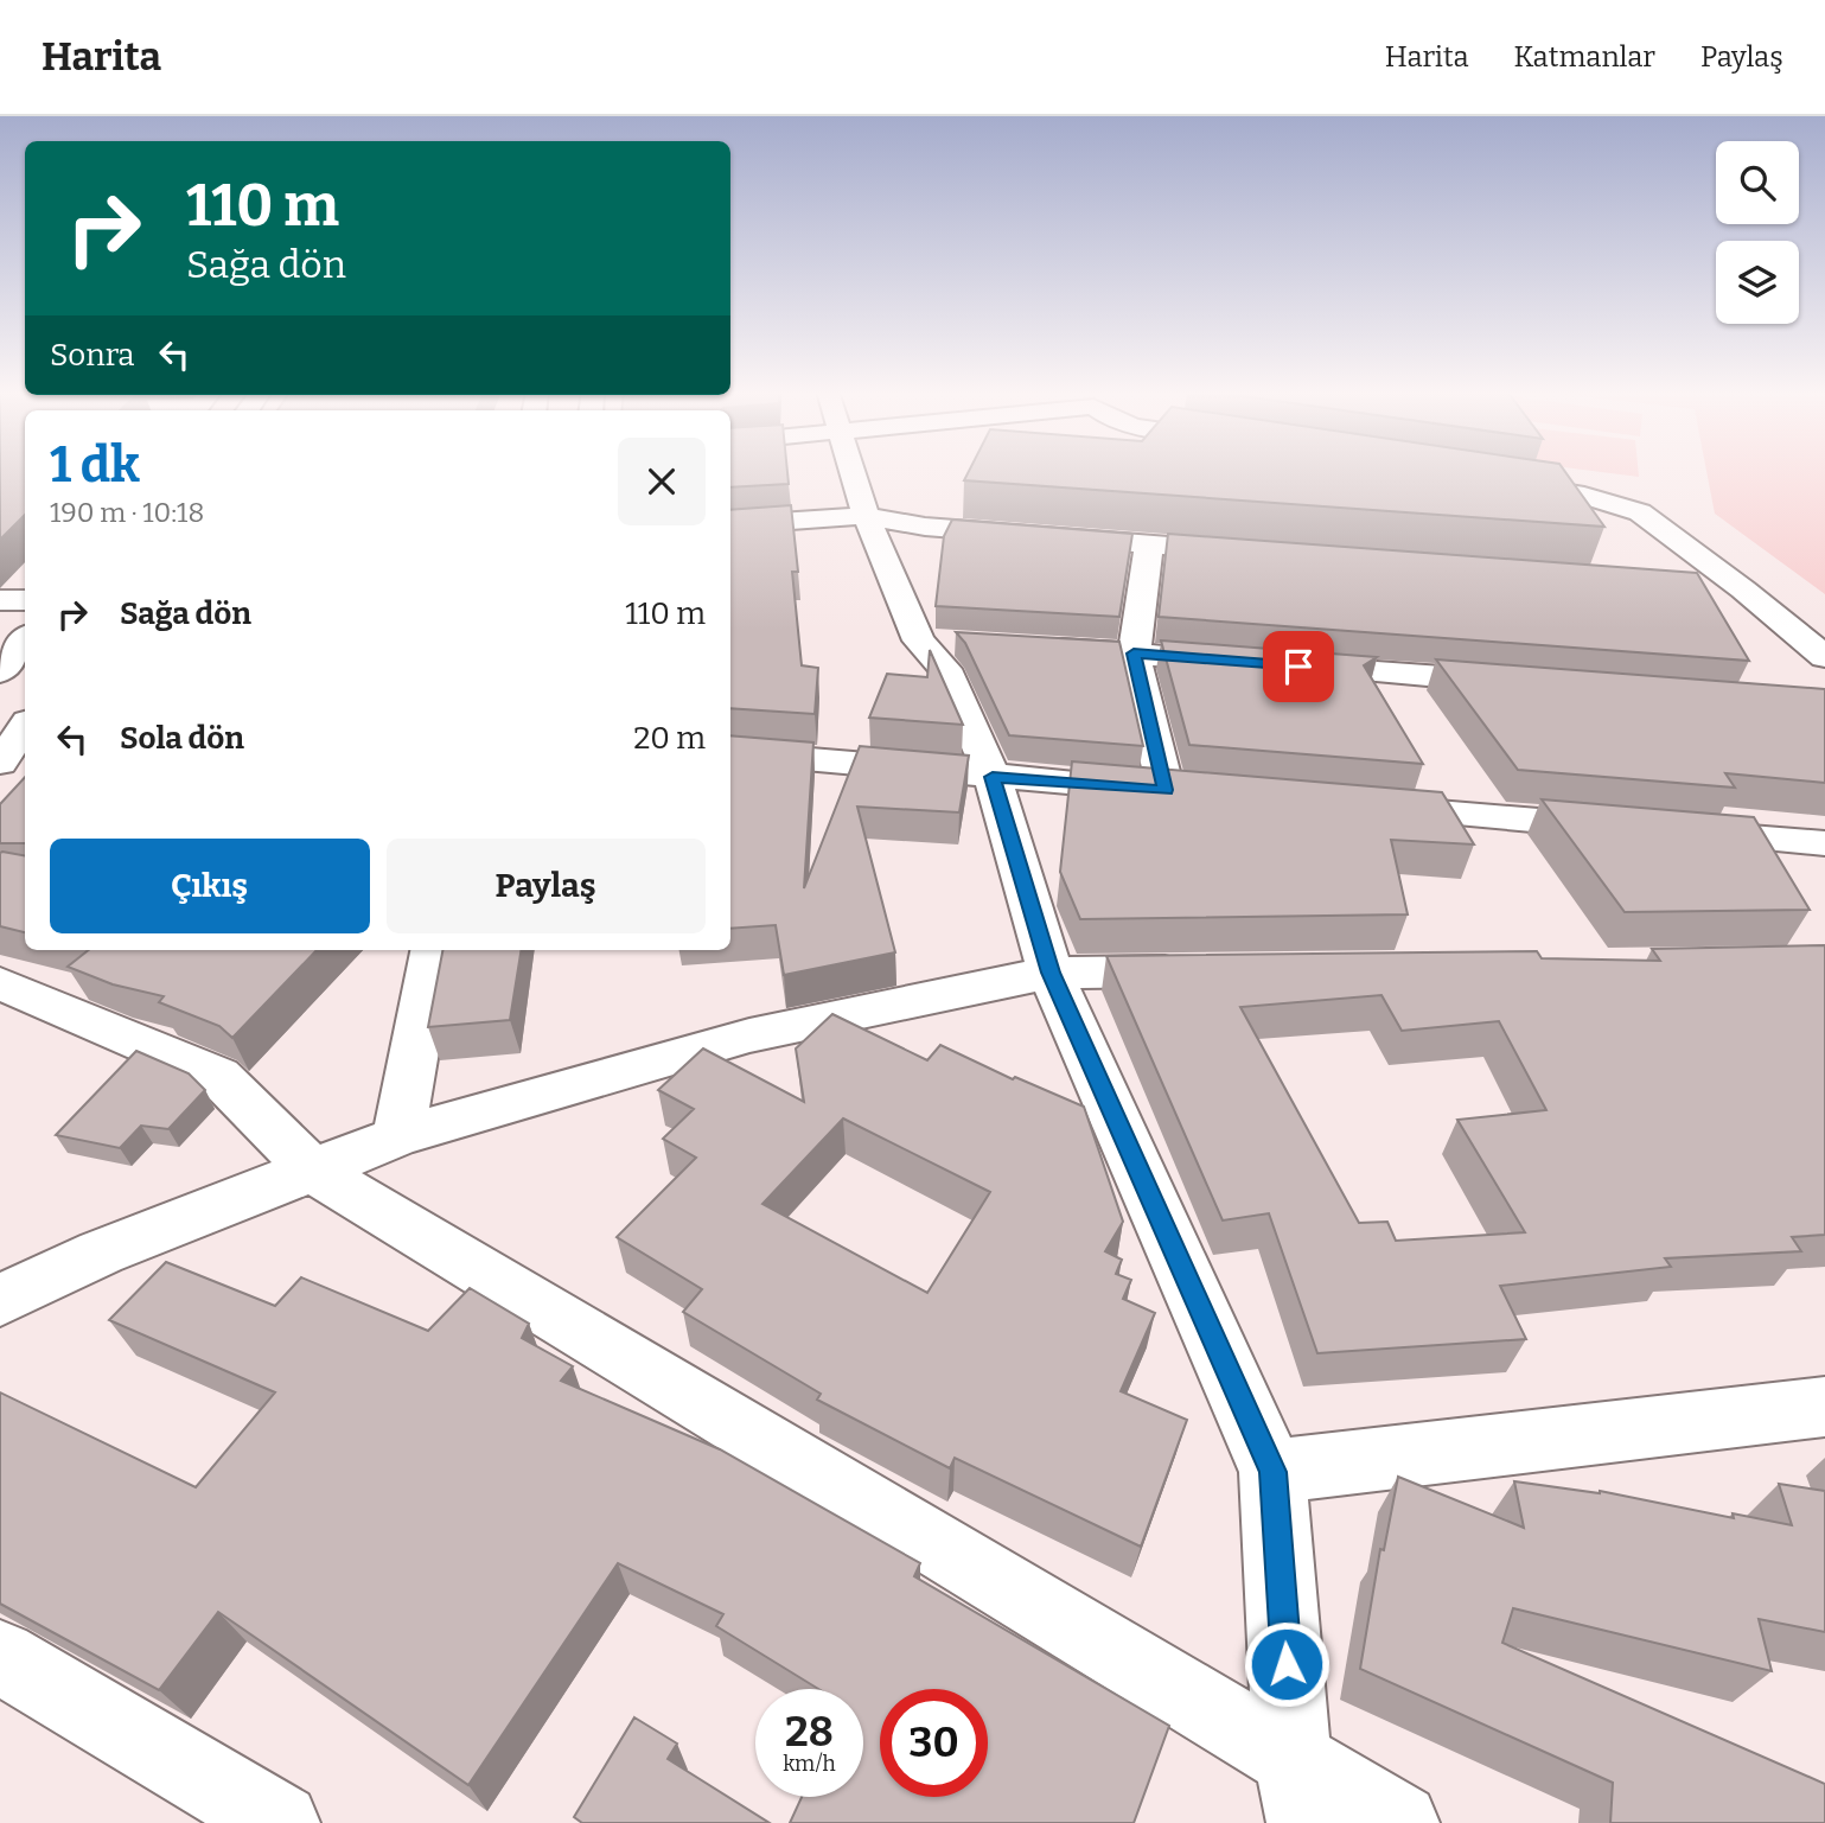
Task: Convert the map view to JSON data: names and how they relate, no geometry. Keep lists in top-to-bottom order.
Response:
{
  "page": {
    "header": "Harita",
    "nav": ["Harita", "Katmanlar", "Paylaş"],
    "turn": ["110 m", "Sağa dön"],
    "then": "Sonra",
    "heading": ["1 dk", "190 m · 10:18"],
    "list": [
      {
        "name": "Sağa dön",
        "value": "110 m"
      },
      {
        "name": "Sola dön",
        "value": "20 m"
      }
    ],
    "buttons": ["Çıkış", "Paylaş"],
    "speed": "28 km/h",
    "limit": "30"
  }
}
